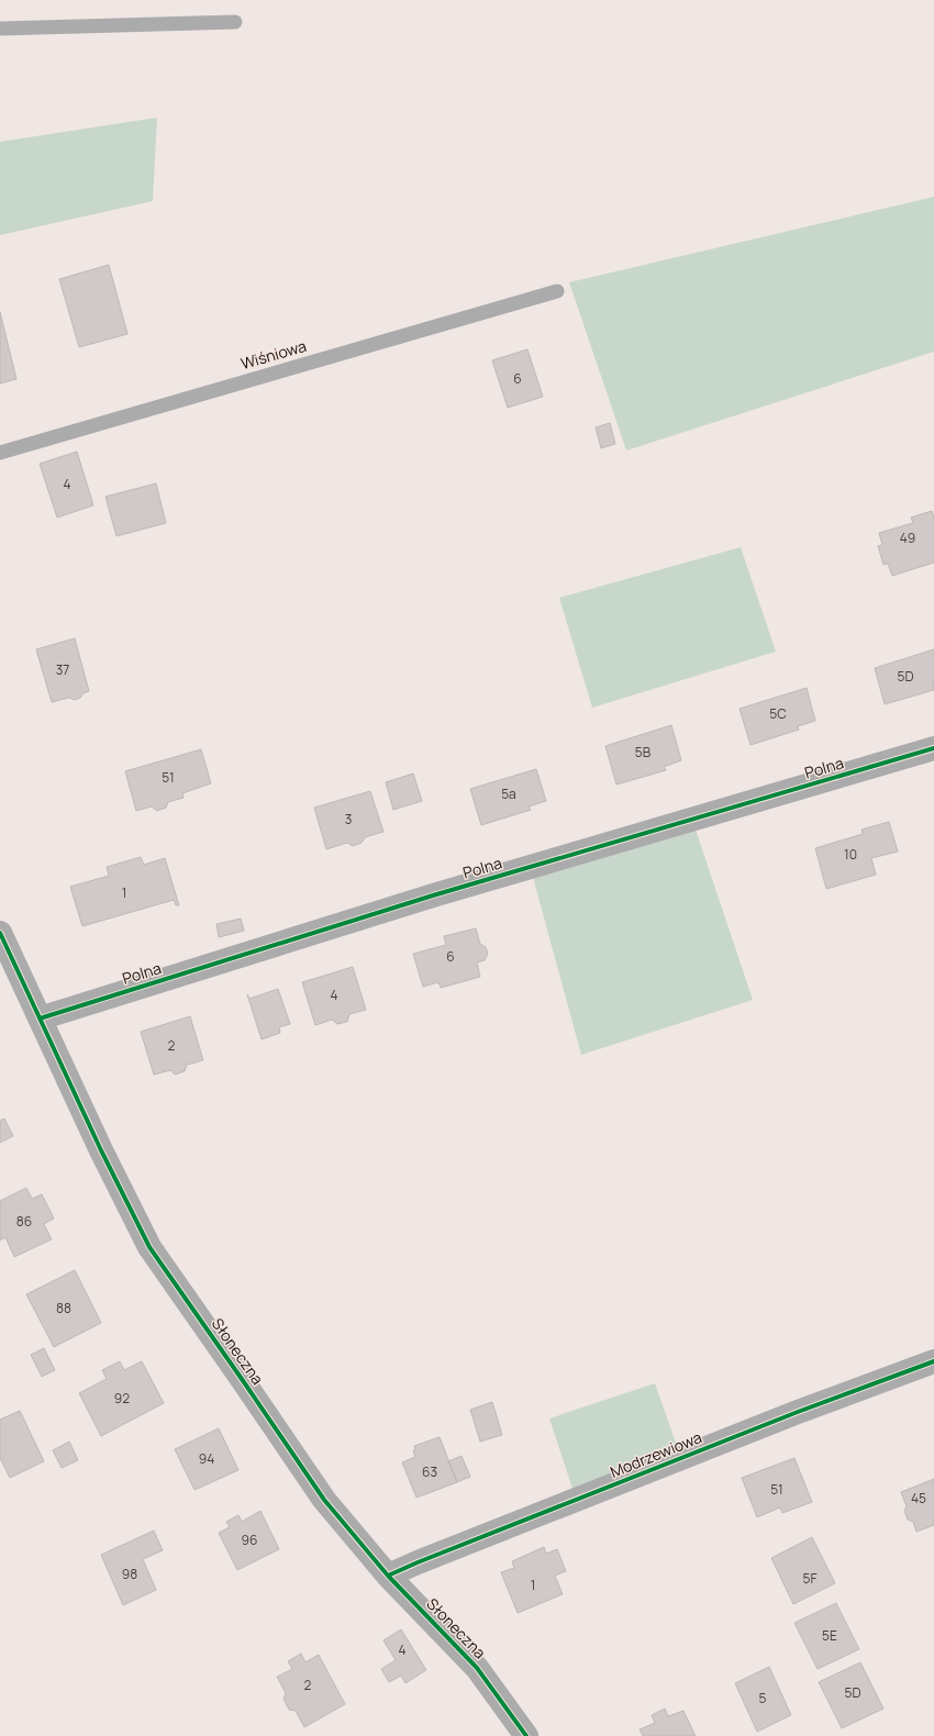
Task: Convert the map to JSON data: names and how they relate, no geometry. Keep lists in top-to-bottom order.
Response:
{
  "streets": {
    "street": ["Polna", "Słoneczna", "Modrzewiowa"],
    "lane": ["Wiśniowa"]
  },
  "crossings": [
    ["Polna", "Słoneczna"],
    ["Słoneczna", "Modrzewiowa"]
  ],
  "house_numbers": [
    "6",
    "4",
    "49",
    "37",
    "5D",
    "5C",
    "5B",
    "51",
    "5a",
    "3",
    "10",
    "1",
    "6",
    "4",
    "2",
    "86",
    "88",
    "92",
    "94",
    "63",
    "51",
    "45",
    "96",
    "98",
    "5F",
    "1",
    "5E",
    "4",
    "2",
    "5D",
    "5"
  ]
}
